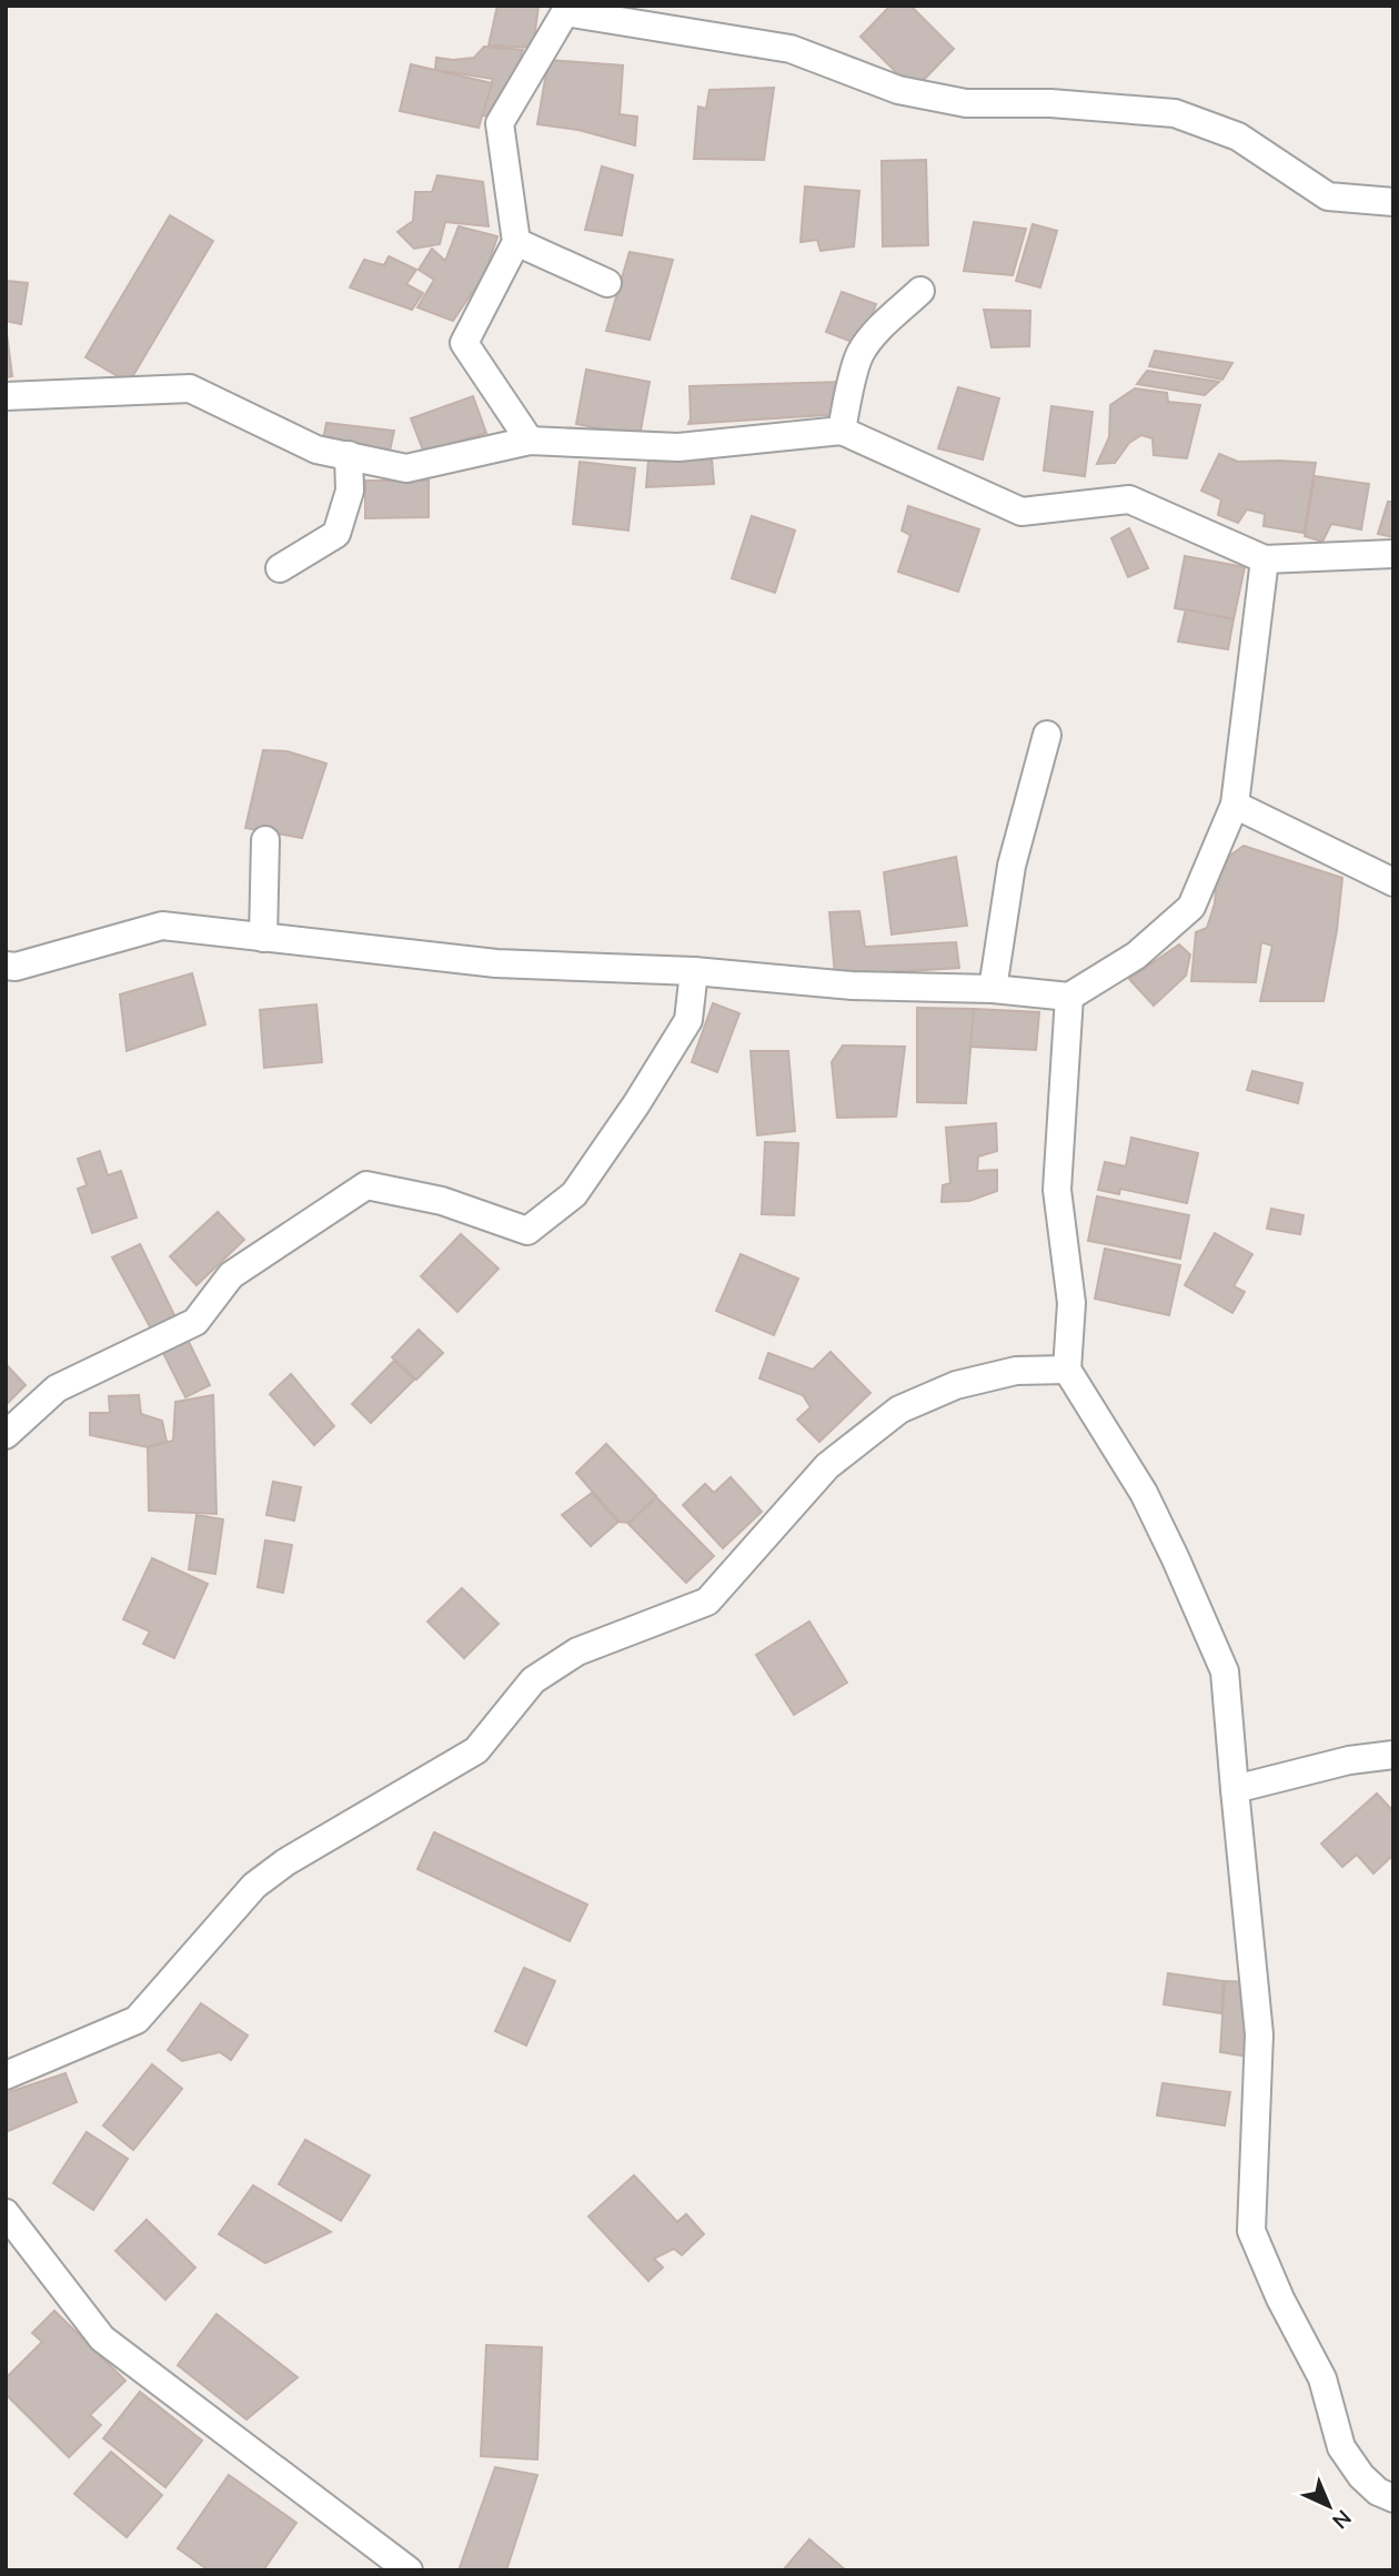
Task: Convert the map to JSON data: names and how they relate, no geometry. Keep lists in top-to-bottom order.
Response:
{
  "north": "bottom right"
}
